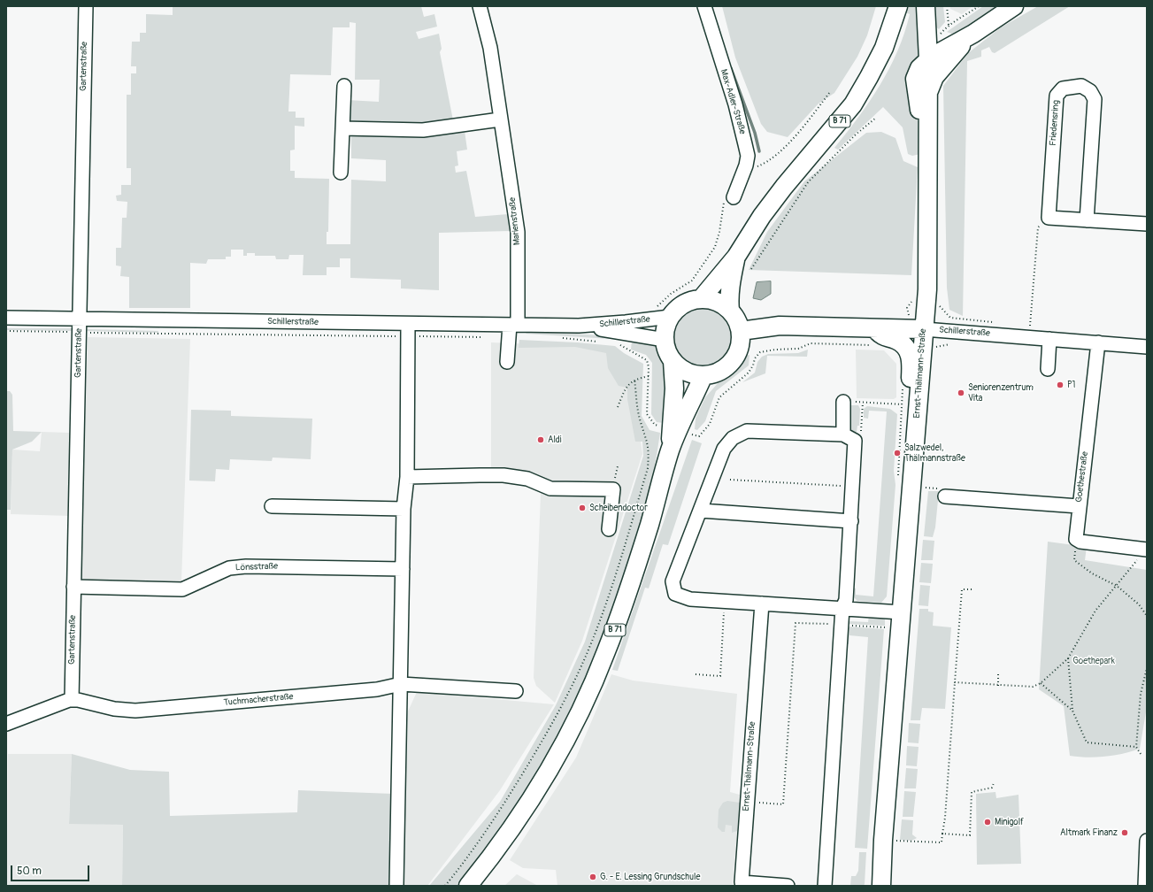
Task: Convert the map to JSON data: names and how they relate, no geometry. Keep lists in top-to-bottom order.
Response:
{
  "streets": {
    "main road": ["B 71", "Schillerstraße", "Ernst-Thälmann-Straße"],
    "street": [
      "Gartenstraße",
      "Max-Adler-Straße",
      "Friedensring",
      "Marienstraße",
      "Goethestraße",
      "Lönsstraße",
      "Tuchmacherstraße"
    ]
  },
  "crossings": [
    ["Gartenstraße", "Schillerstraße"],
    ["Gartenstraße", "Lönsstraße"],
    ["Gartenstraße", "Tuchmacherstraße"],
    ["B 71", "Schillerstraße"],
    ["Marienstraße", "Schillerstraße"],
    ["Schillerstraße", "Ernst-Thälmann-Straße"],
    ["Schillerstraße", "Goethestraße"]
  ],
  "parks": ["Goethepark"],
  "places": [
    "P1",
    "Seniorenzentrum Vita",
    "Aldi",
    "Salzwedel, Thälmannstraße",
    "Scheibendoctor",
    "Minigolf",
    "Altmark Finanz",
    "G. - E. Lessing Grundschule"
  ],
  "scale_bar": "50 m"
}
